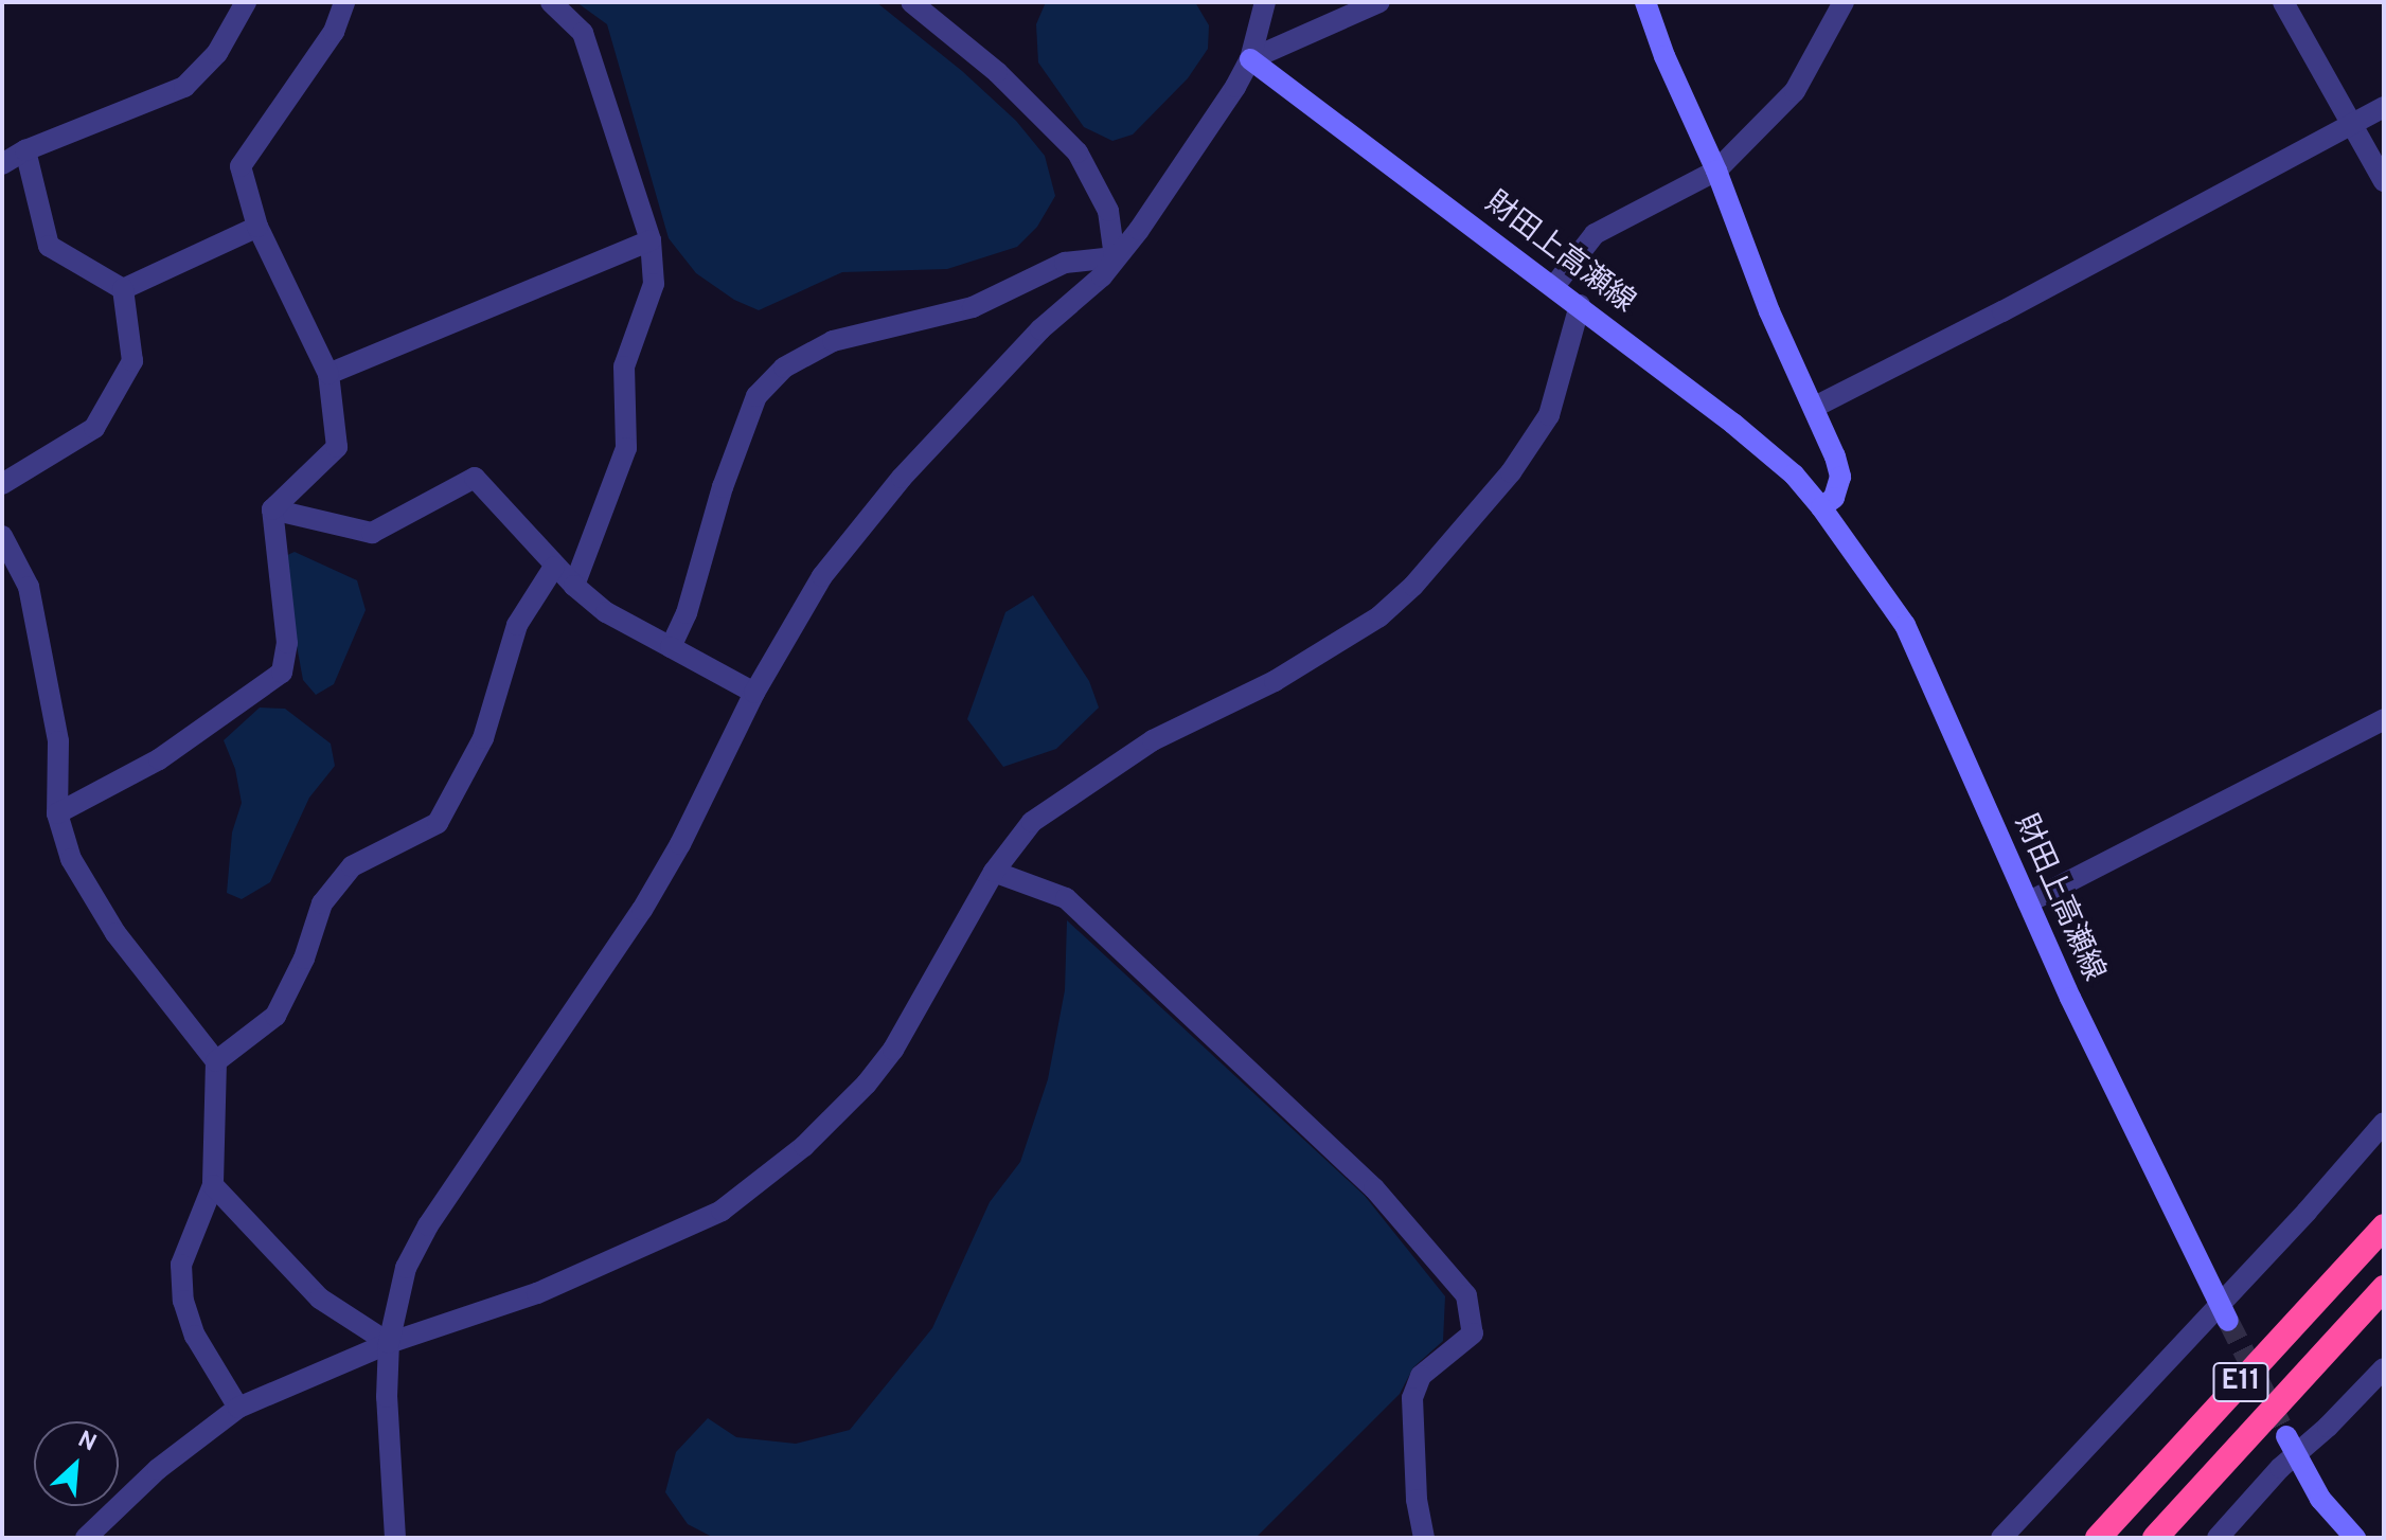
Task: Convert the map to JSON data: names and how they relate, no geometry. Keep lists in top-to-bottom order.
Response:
{
  "streets": {
    "highway": ["E11"],
    "main road": ["財田上高瀬線"]
  },
  "north": "top right"
}
